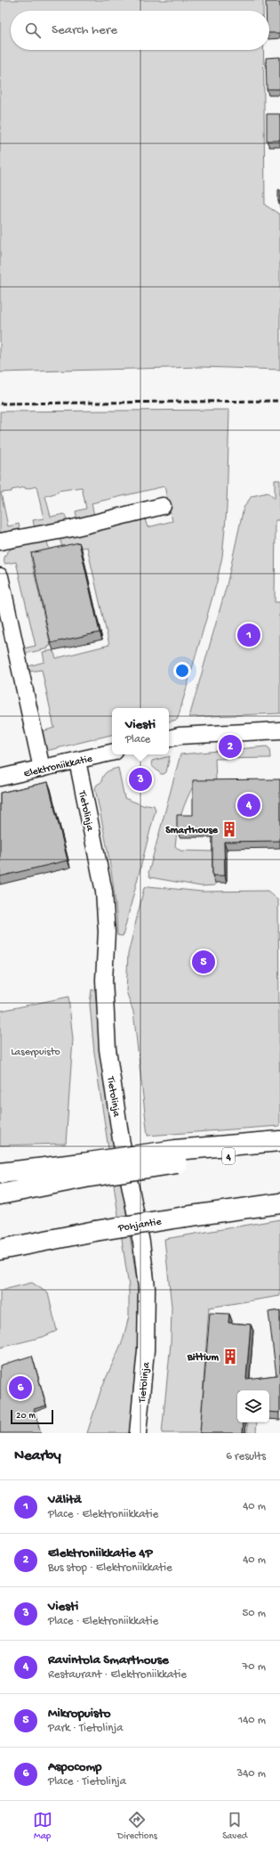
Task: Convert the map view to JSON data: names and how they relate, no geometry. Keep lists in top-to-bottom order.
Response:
{
  "streets": {
    "highway": ["4", "Pohjantie"],
    "street": ["Elektroniikkatie", "Tietolinja"]
  },
  "crossings": [
    ["Elektroniikkatie", "Tietolinja"]
  ],
  "parks": ["Laserpuisto"],
  "places": {
    "building": ["Smarthouse", "Bittium"]
  },
  "scale_bar": "20 m",
  "page": {
    "search": "Search here",
    "pins": [
      "1",
      "2",
      "3",
      "4",
      "5",
      "6"
    ],
    "popup": ["Viesti", "Place"],
    "scale": "20 m",
    "heading": ["Nearby", "6 results"],
    "list": [
      {
        "mark": "1",
        "name": "Välitä",
        "note": "Place · Elektroniikkatie",
        "value": "40 m"
      },
      {
        "mark": "2",
        "name": "Elektroniikkatie 4P",
        "note": "Bus stop · Elektroniikkatie",
        "value": "40 m"
      },
      {
        "mark": "3",
        "name": "Viesti",
        "note": "Place · Elektroniikkatie",
        "value": "50 m"
      },
      {
        "mark": "4",
        "name": "Ravintola Smarthouse",
        "note": "Restaurant · Elektroniikkatie",
        "value": "70 m"
      },
      {
        "mark": "5",
        "name": "Mikropuisto",
        "note": "Park · Tietolinja",
        "value": "140 m"
      },
      {
        "mark": "6",
        "name": "Aspocomp",
        "note": "Place · Tietolinja",
        "value": "340 m"
      }
    ],
    "nav": ["Map", "Directions", "Saved"]
  }
}
